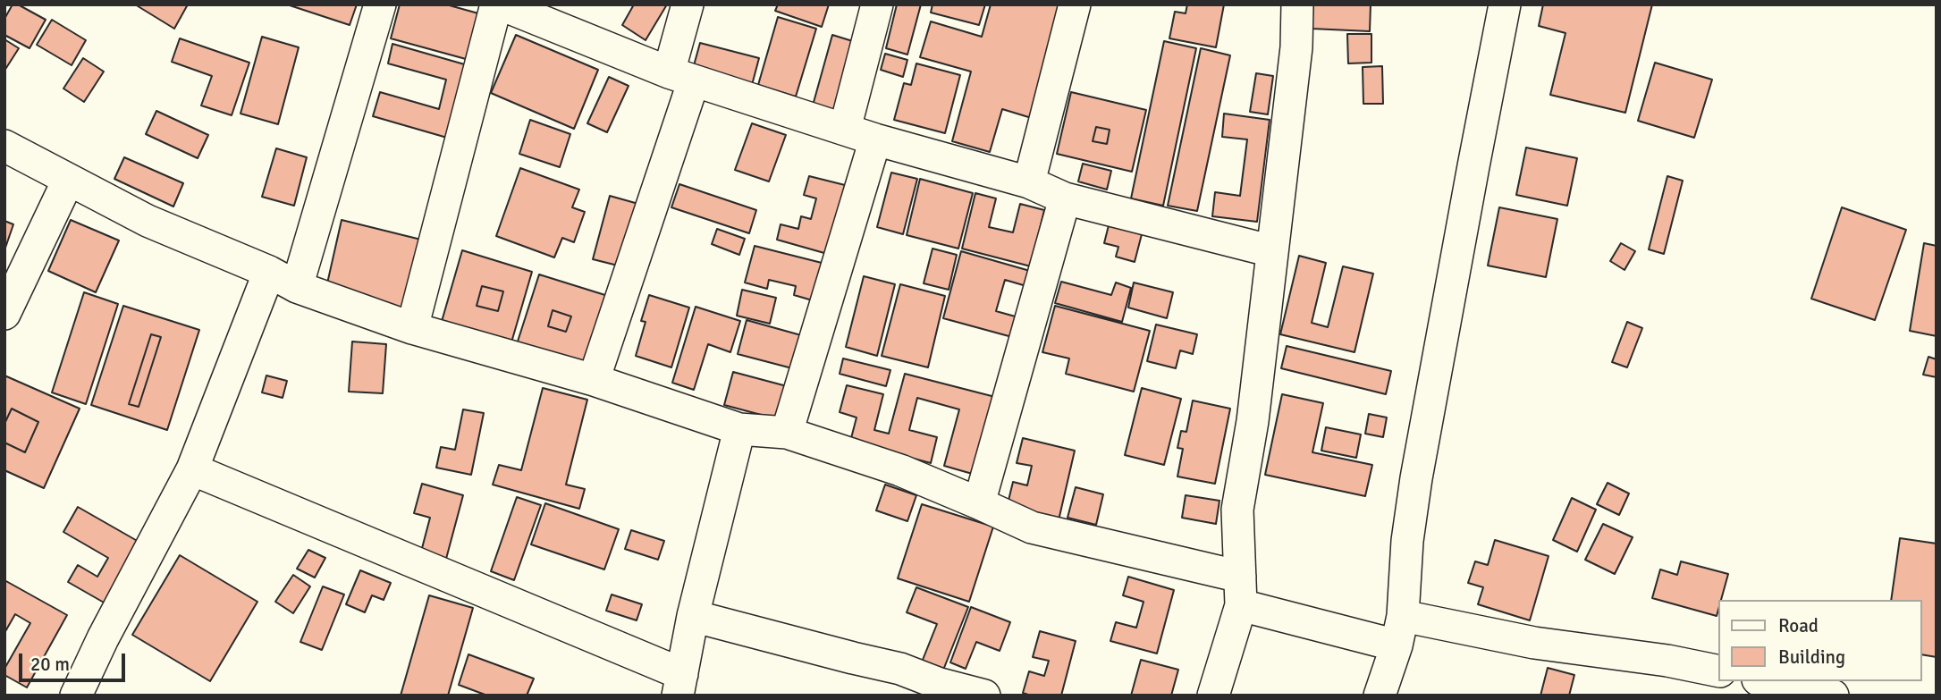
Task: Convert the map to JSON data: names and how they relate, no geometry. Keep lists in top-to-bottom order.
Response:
{
  "legend": ["Road", "Building"],
  "scale_bar": "20 m"
}
